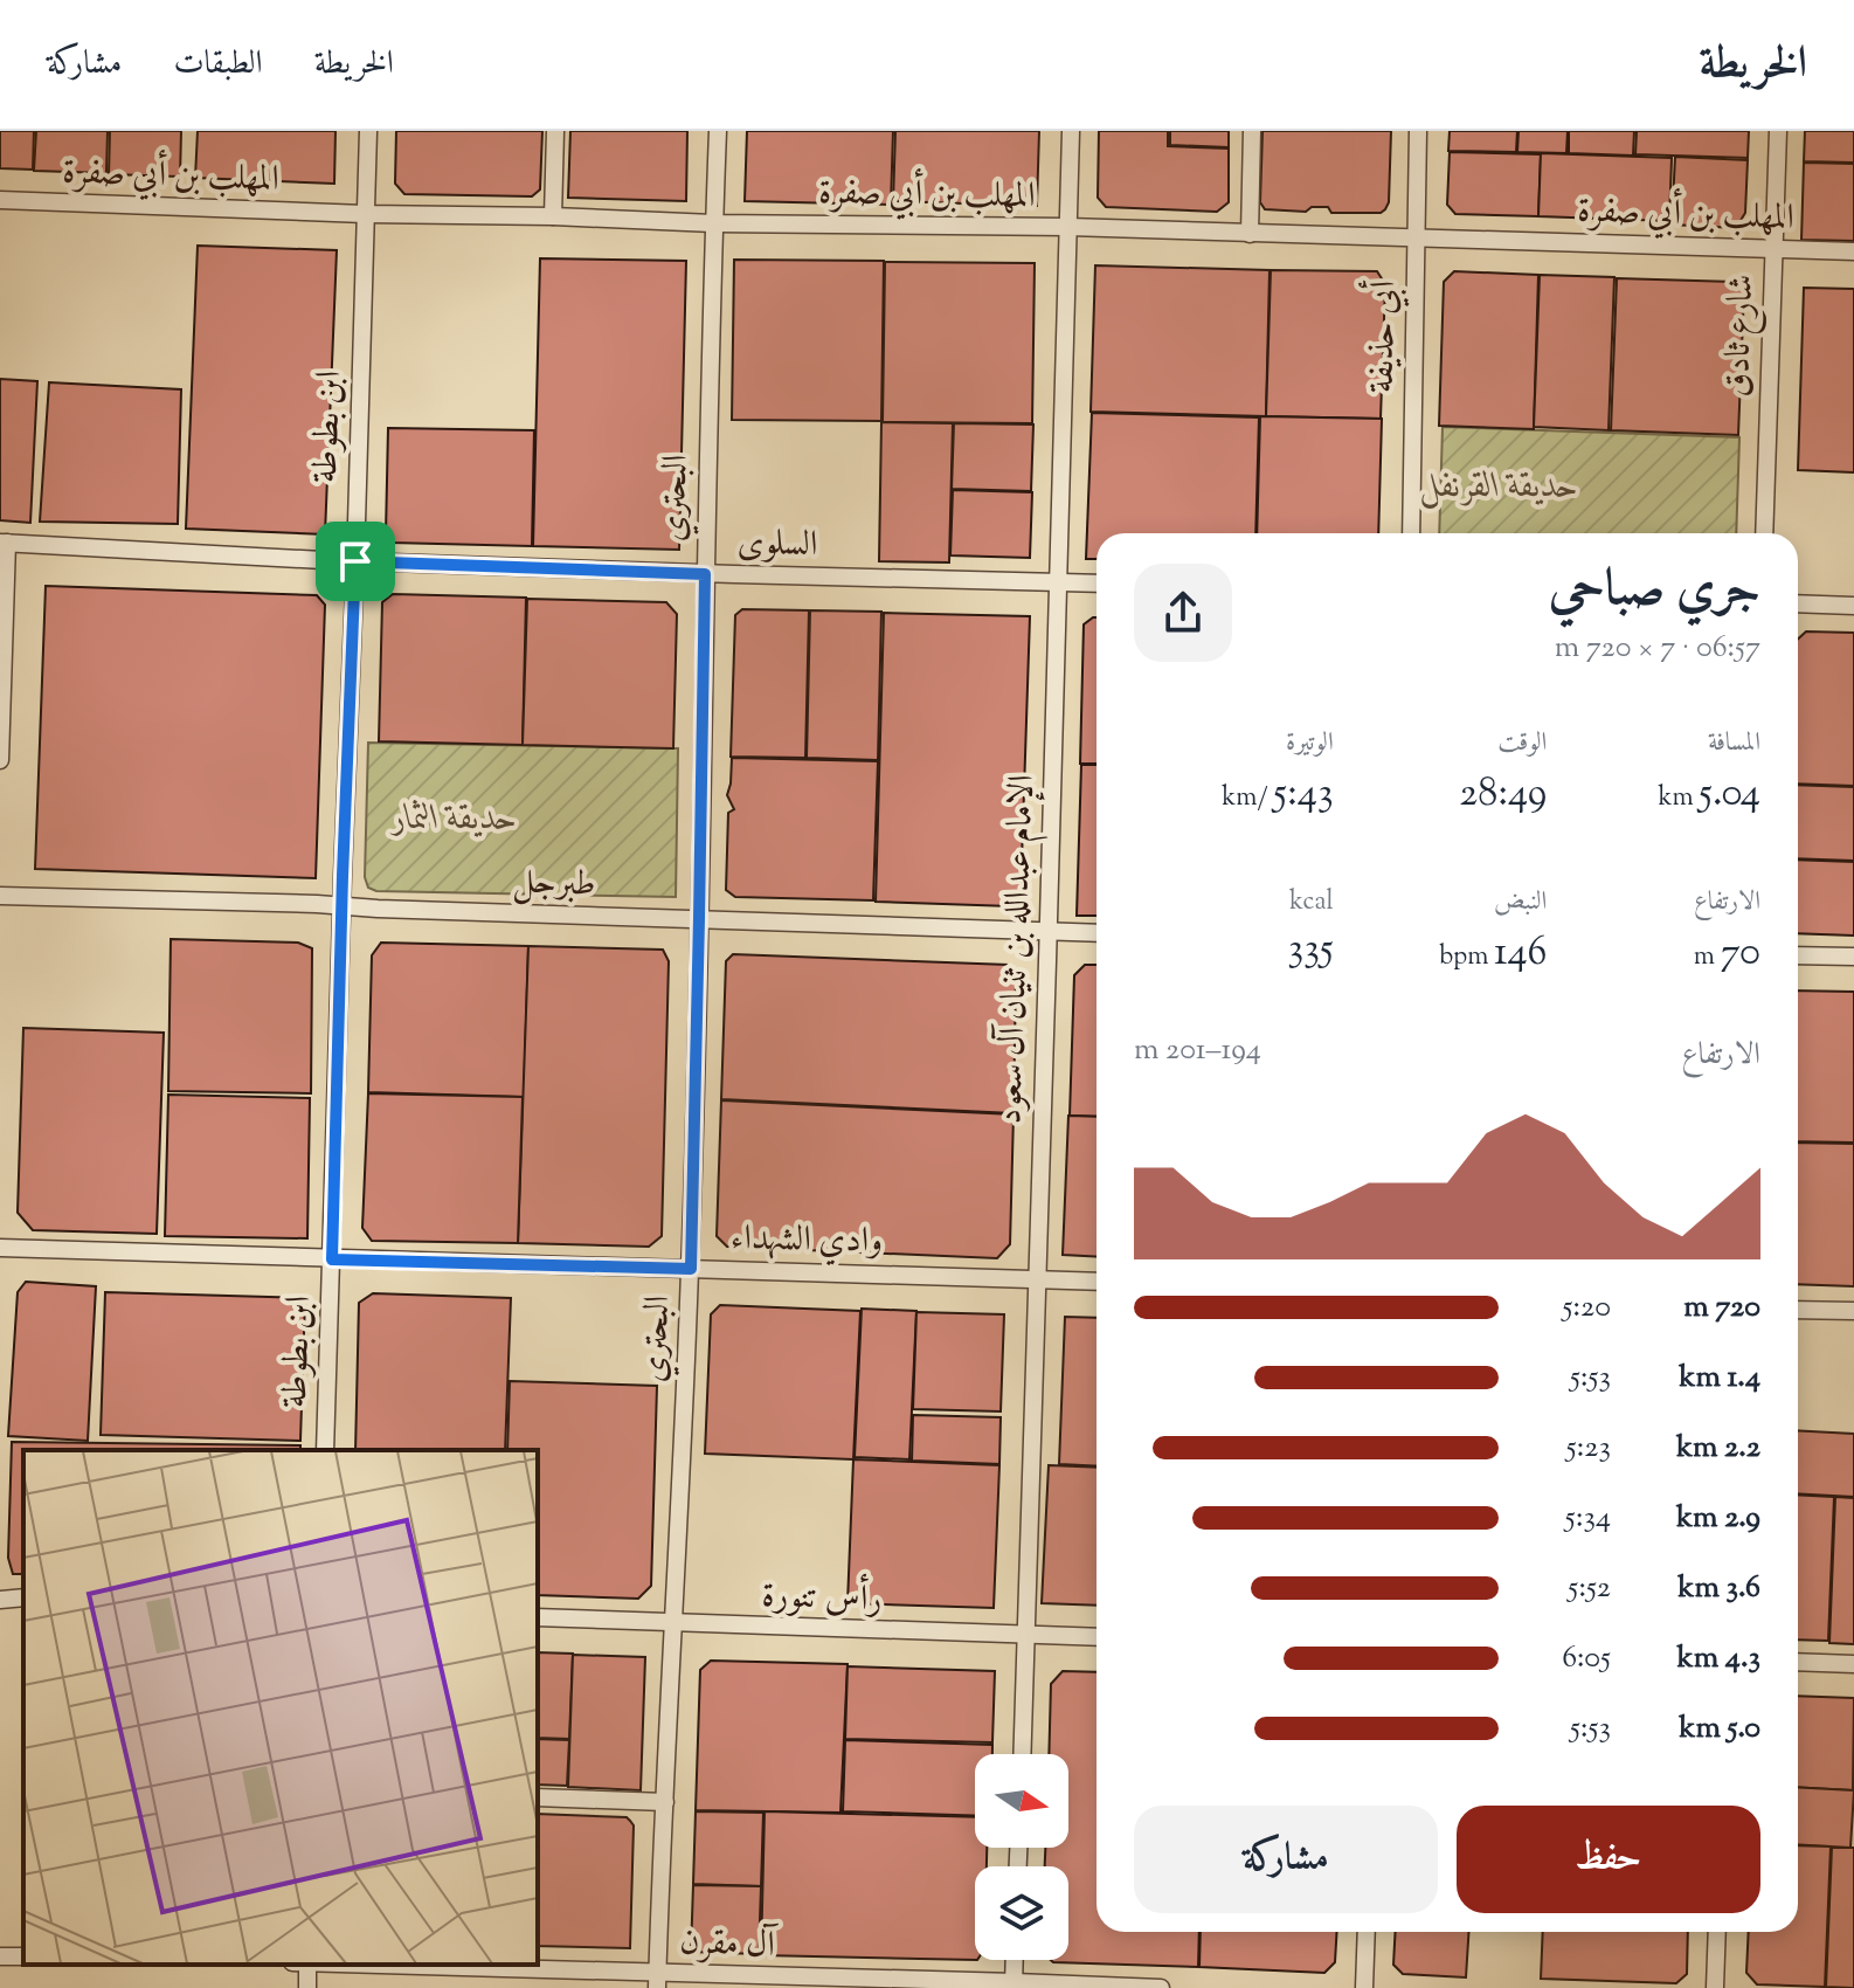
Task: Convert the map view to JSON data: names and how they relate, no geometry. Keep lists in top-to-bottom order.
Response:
{
  "streets": {
    "street": [
      "المهلب بن أبي صفرة",
      "شارع ثادق",
      "أبي حذيفة",
      "ابن بطوطة",
      "البحتري",
      "السلوى",
      "طبرجل",
      "الإمام عبدالله بن ثنيان آل سعود",
      "وادي الشهداء",
      "رأس تنورة",
      "آل مقرن"
    ]
  },
  "crossings": [
    ["المهلب بن أبي صفرة", "شارع ثادق"],
    ["المهلب بن أبي صفرة", "أبي حذيفة"],
    ["المهلب بن أبي صفرة", "ابن بطوطة"],
    ["المهلب بن أبي صفرة", "البحتري"],
    ["المهلب بن أبي صفرة", "الإمام عبدالله بن ثنيان آل سعود"],
    ["ابن بطوطة", "السلوى"],
    ["ابن بطوطة", "طبرجل"],
    ["ابن بطوطة", "وادي الشهداء"],
    ["البحتري", "السلوى"],
    ["البحتري", "طبرجل"],
    ["البحتري", "وادي الشهداء"],
    ["البحتري", "رأس تنورة"],
    ["البحتري", "آل مقرن"],
    ["السلوى", "الإمام عبدالله بن ثنيان آل سعود"],
    ["طبرجل", "الإمام عبدالله بن ثنيان آل سعود"],
    ["الإمام عبدالله بن ثنيان آل سعود", "وادي الشهداء"],
    ["الإمام عبدالله بن ثنيان آل سعود", "رأس تنورة"]
  ],
  "parks": ["حديقة القرنفل", "حديقة الثمار"],
  "north": "right",
  "page": {
    "header": "الخريطة",
    "nav": ["الخريطة", "الطبقات", "مشاركة"],
    "heading": ["جري صباحي", "06:57 · 7 × 720 m"],
    "stats": [
      ["المسافة", "5.04 km"],
      ["الوقت", "28:49"],
      ["الوتيرة", "5:43 /km"],
      ["الارتفاع", "70 m"],
      ["النبض", "146 bpm"],
      ["kcal", "335"]
    ],
    "chart": ["الارتفاع", "194–201 m"],
    "list": [
      {
        "name": "720 m",
        "note": "5:20"
      },
      {
        "name": "1.4 km",
        "note": "5:53"
      },
      {
        "name": "2.2 km",
        "note": "5:23"
      },
      {
        "name": "2.9 km",
        "note": "5:34"
      },
      {
        "name": "3.6 km",
        "note": "5:52"
      },
      {
        "name": "4.3 km",
        "note": "6:05"
      },
      {
        "name": "5.0 km",
        "note": "5:53"
      }
    ],
    "buttons": ["حفظ", "مشاركة"]
  }
}
